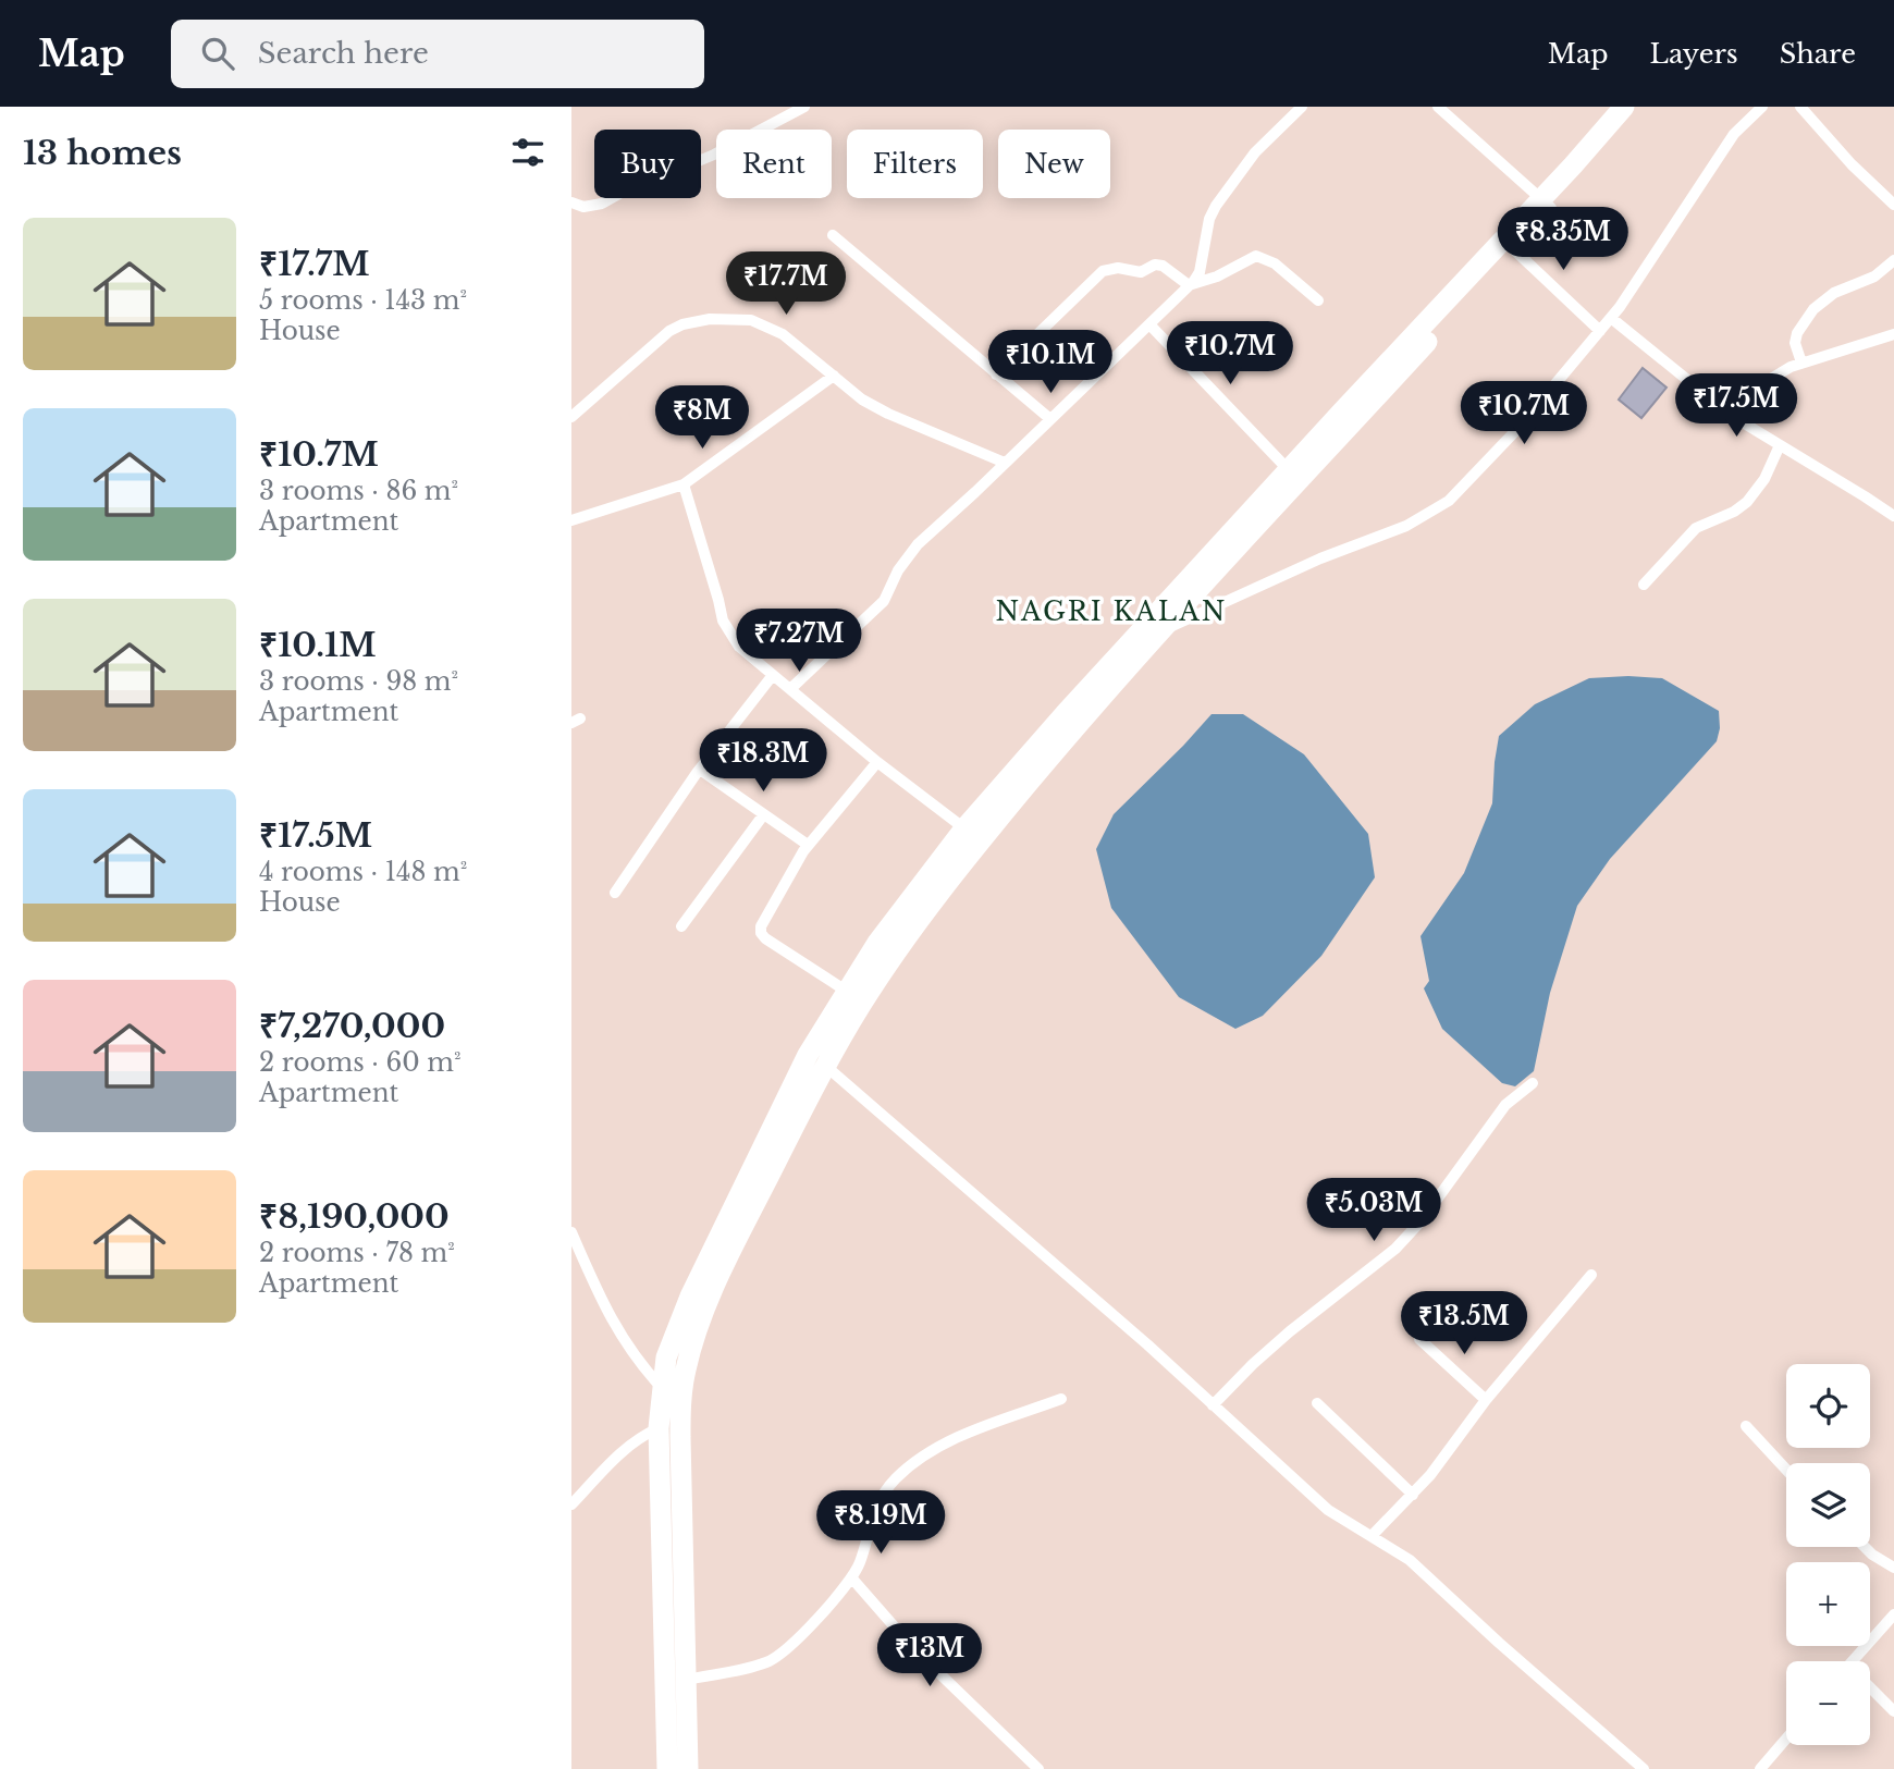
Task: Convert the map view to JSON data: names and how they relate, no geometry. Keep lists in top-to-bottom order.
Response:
{
  "districts": ["NAGRI KALAN"],
  "page": {
    "header": "Map",
    "search": "Search here",
    "nav": ["Map", "Layers", "Share"],
    "heading": "13 homes",
    "chip": [
      "Buy",
      "Rent",
      "Filters",
      "New"
    ],
    "list": [
      {
        "name": "₹17.7M",
        "note": "5 rooms · 143 m² · House"
      },
      {
        "name": "₹10.7M",
        "note": "3 rooms · 86 m² · Apartment"
      },
      {
        "name": "₹10.1M",
        "note": "3 rooms · 98 m² · Apartment"
      },
      {
        "name": "₹17.5M",
        "note": "4 rooms · 148 m² · House"
      },
      {
        "name": "₹7,270,000",
        "note": "2 rooms · 60 m² · Apartment"
      },
      {
        "name": "₹8,190,000",
        "note": "2 rooms · 78 m² · Apartment"
      }
    ],
    "price": [
      "₹8.35M",
      "₹17.7M",
      "₹10.7M",
      "₹10.1M",
      "₹17.5M",
      "₹10.7M",
      "₹8M",
      "₹7.27M",
      "₹18.3M",
      "₹5.03M",
      "₹13.5M",
      "₹8.19M",
      "₹13M"
    ],
    "map_buttons": ["+", "−"]
  }
}
